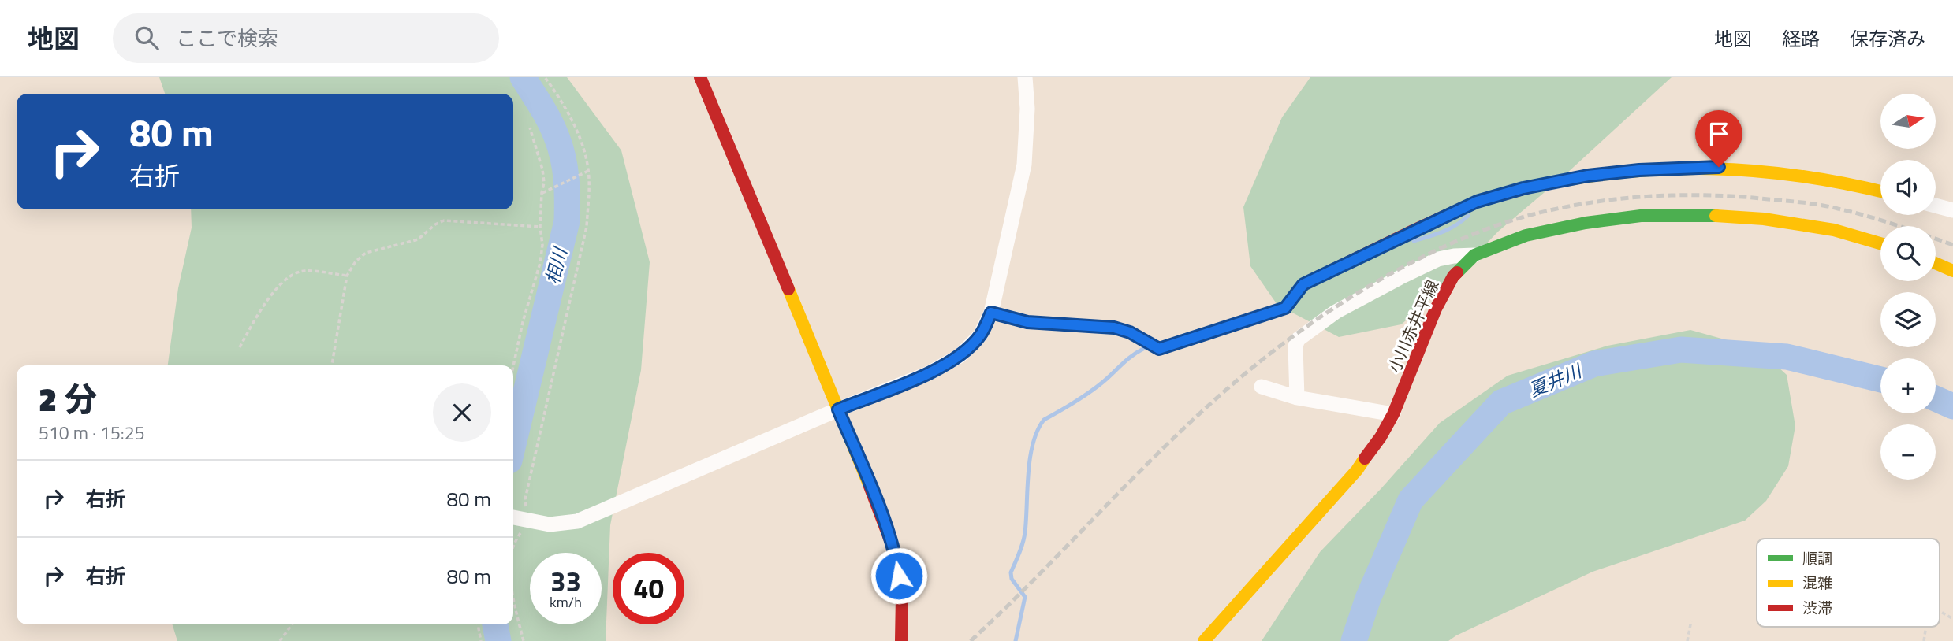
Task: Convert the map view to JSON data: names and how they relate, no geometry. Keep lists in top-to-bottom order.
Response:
{
  "streets": {
    "street": ["小川赤井平線"]
  },
  "water": ["相川", "夏井川"],
  "legend": ["順調", "混雑", "渋滞"],
  "north": "right",
  "page": {
    "header": "地図",
    "search": "ここで検索",
    "nav": ["地図", "経路", "保存済み"],
    "map_buttons": ["+", "−"],
    "turn": ["80 m", "右折"],
    "heading": ["2 分", "510 m · 15:25"],
    "list": [
      {
        "name": "右折",
        "value": "80 m"
      },
      {
        "name": "右折",
        "value": "80 m"
      }
    ],
    "speed": "33 km/h",
    "limit": "40"
  }
}
